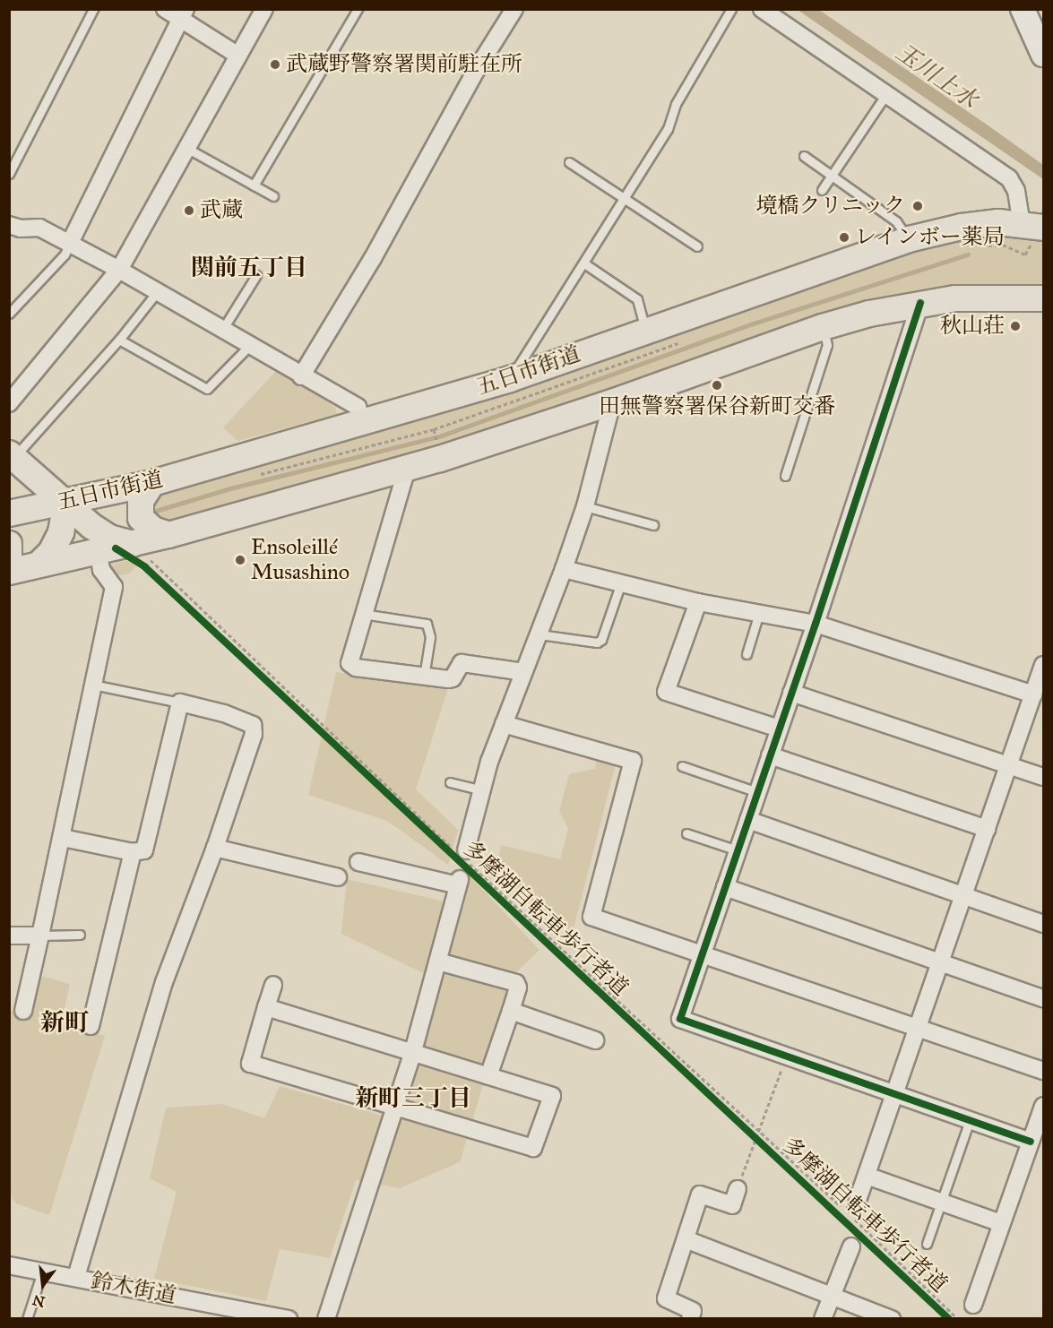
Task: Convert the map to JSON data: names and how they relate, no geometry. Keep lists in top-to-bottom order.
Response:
{
  "streets": {
    "main road": ["五日市街道"],
    "street": ["鈴木街道"],
    "cycle path": ["多摩湖自転車歩行者道"]
  },
  "districts": ["関前五丁目", "新町", "新町三丁目"],
  "water": ["玉川上水"],
  "places": [
    "武蔵野警察署関前駐在所",
    "境橋クリニック",
    "武蔵",
    "レインボー薬局",
    "秋山荘",
    "田無警察署保谷新町交番",
    "Ensoleillé Musashino"
  ],
  "north": "bottom"
}
